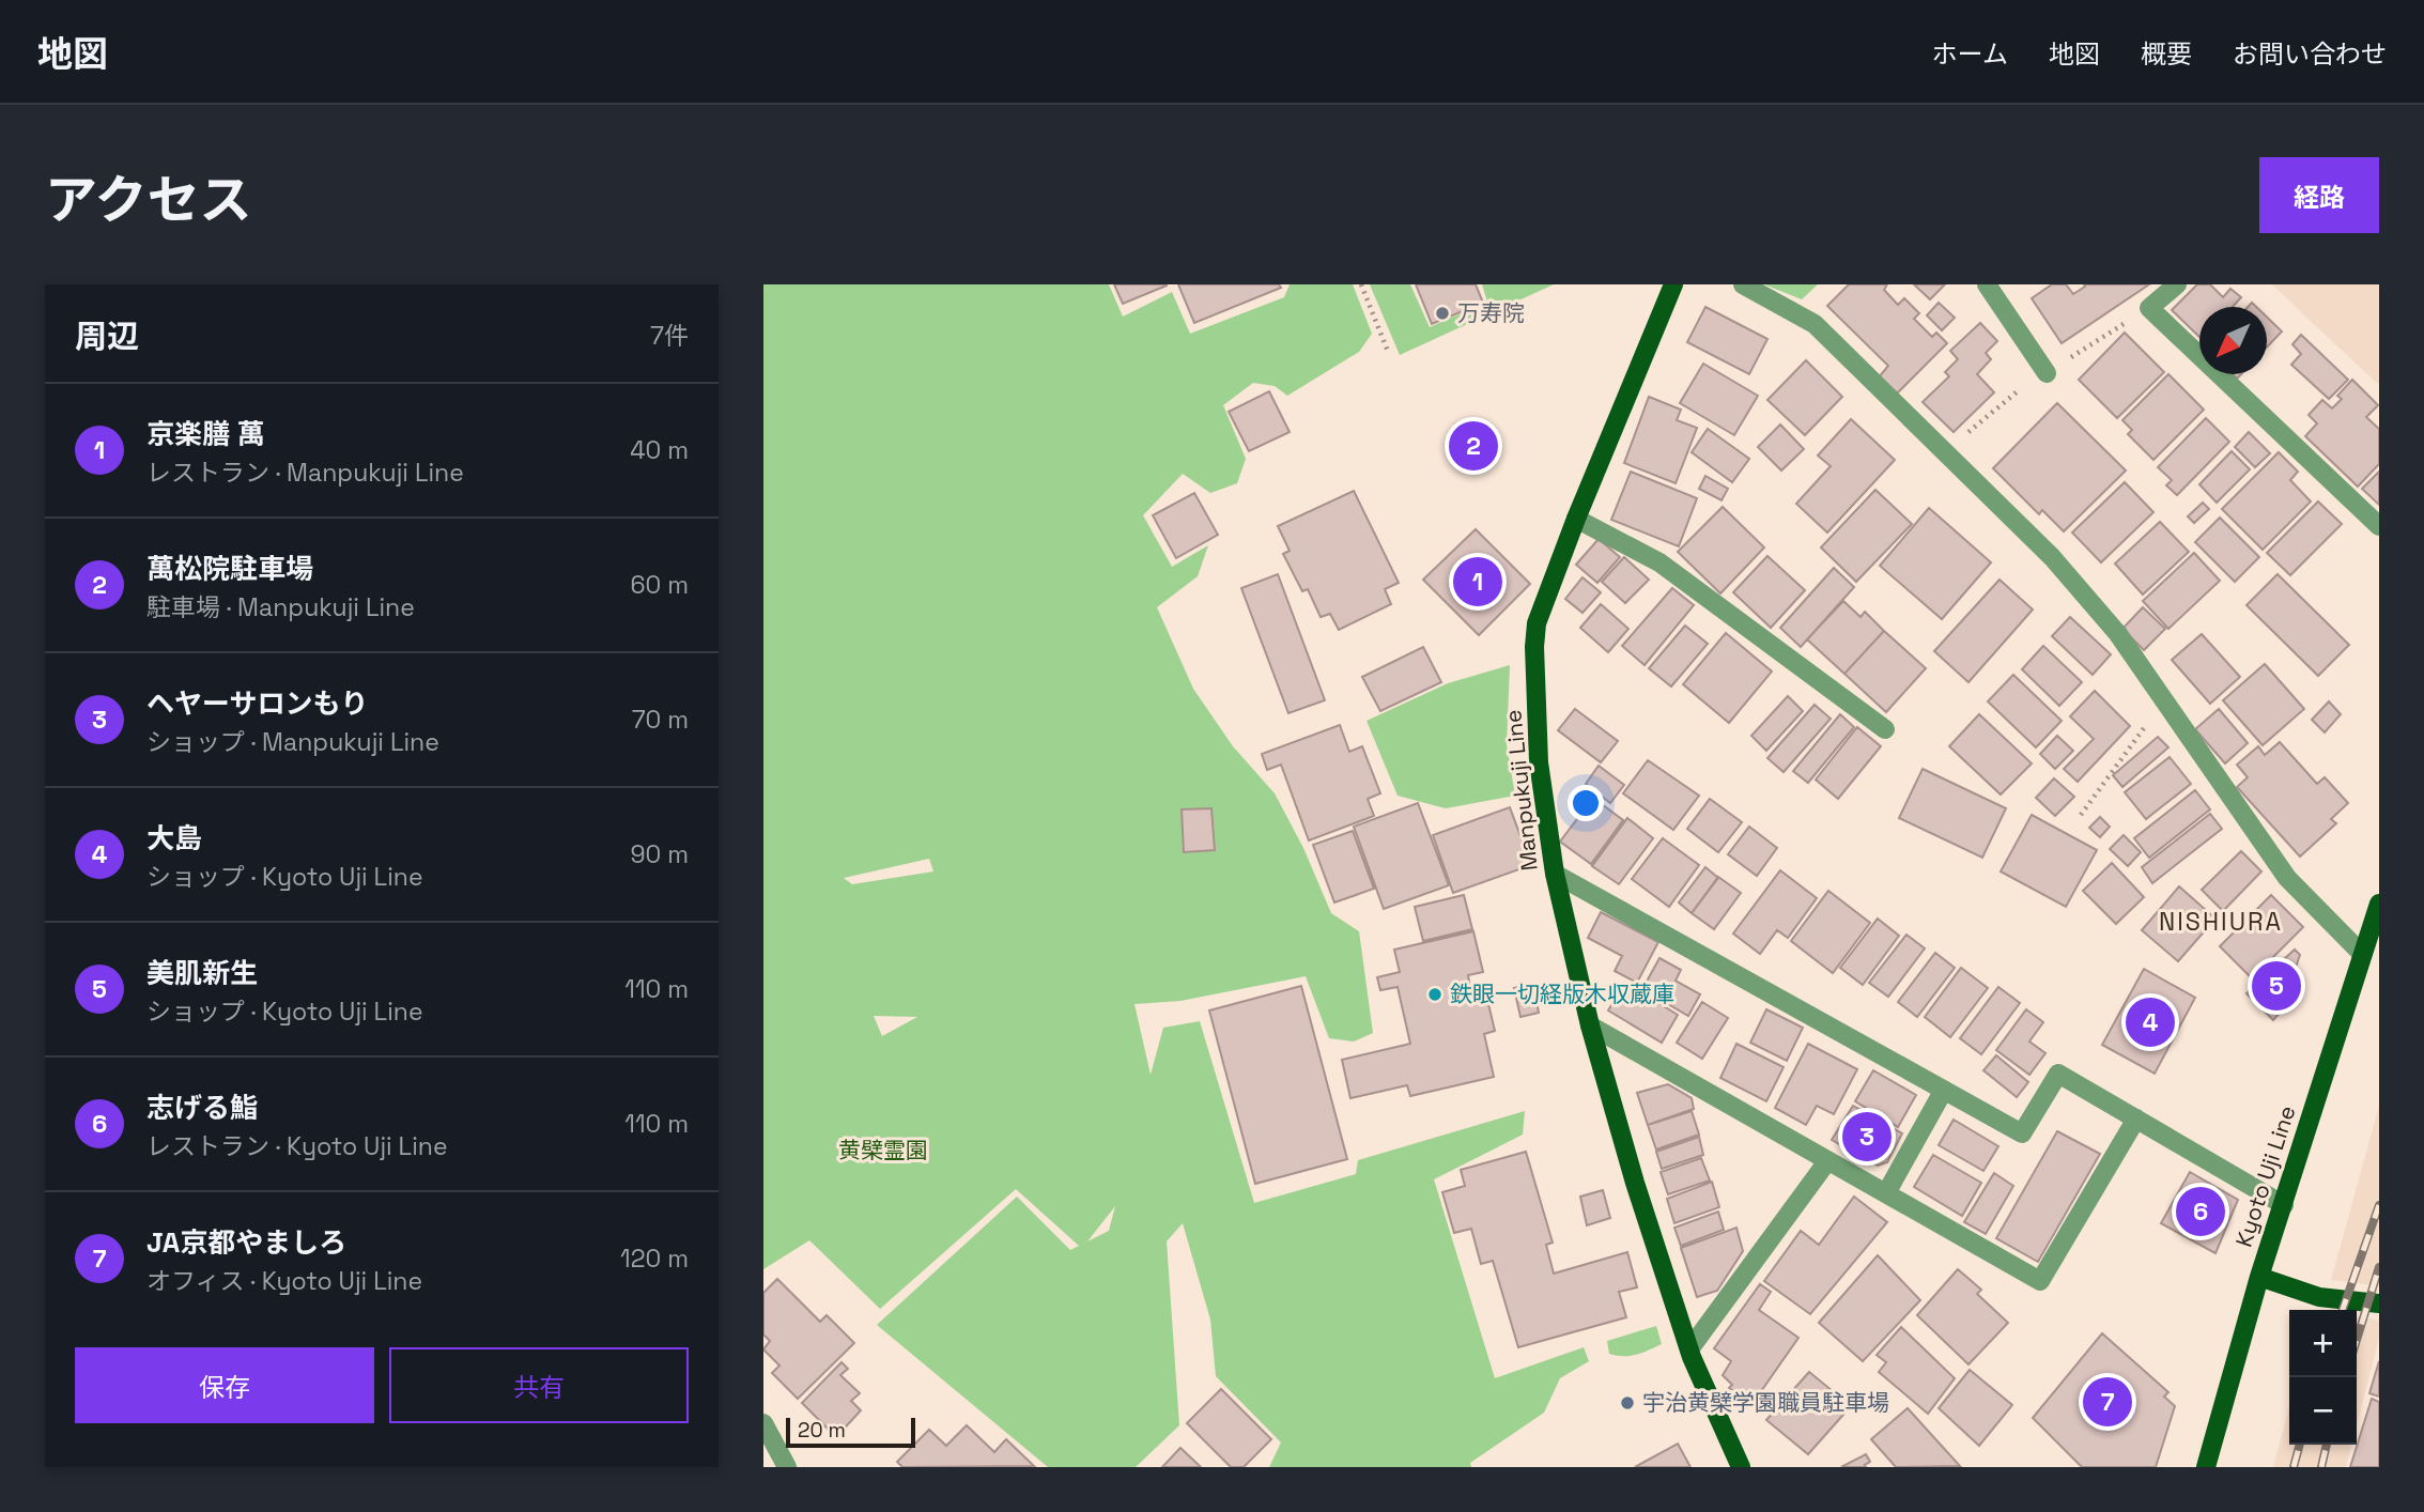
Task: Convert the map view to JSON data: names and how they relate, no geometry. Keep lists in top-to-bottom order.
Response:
{
  "streets": {
    "main road": ["Manpukuji Line", "Kyoto Uji Line"]
  },
  "districts": ["NISHIURA"],
  "parks": ["黄檗霊園"],
  "places": ["万寿院", "鉄眼一切経版木収蔵庫", "宇治黄檗学園職員駐車場"],
  "scale_bar": "20 m",
  "north": "bottom left",
  "page": {
    "header": "地図",
    "nav": [
      "ホーム",
      "地図",
      "概要",
      "お問い合わせ"
    ],
    "title": "アクセス",
    "buttons": [
      "経路",
      ["保存", "共有"]
    ],
    "heading": ["周辺", "7件"],
    "list": [
      {
        "mark": "1",
        "name": "京楽膳 萬",
        "note": "レストラン · Manpukuji Line",
        "value": "40 m"
      },
      {
        "mark": "2",
        "name": "萬松院駐車場",
        "note": "駐車場 · Manpukuji Line",
        "value": "60 m"
      },
      {
        "mark": "3",
        "name": "ヘヤーサロンもり",
        "note": "ショップ · Manpukuji Line",
        "value": "70 m"
      },
      {
        "mark": "4",
        "name": "大島",
        "note": "ショップ · Kyoto Uji Line",
        "value": "90 m"
      },
      {
        "mark": "5",
        "name": "美肌新生",
        "note": "ショップ · Kyoto Uji Line",
        "value": "110 m"
      },
      {
        "mark": "6",
        "name": "志げる鮨",
        "note": "レストラン · Kyoto Uji Line",
        "value": "110 m"
      },
      {
        "mark": "7",
        "name": "JA京都やましろ",
        "note": "オフィス · Kyoto Uji Line",
        "value": "120 m"
      }
    ],
    "pins": [
      "2",
      "1",
      "5",
      "4",
      "3",
      "6",
      "7"
    ],
    "map_buttons": ["+", "−"],
    "scale": "20 m"
  }
}
